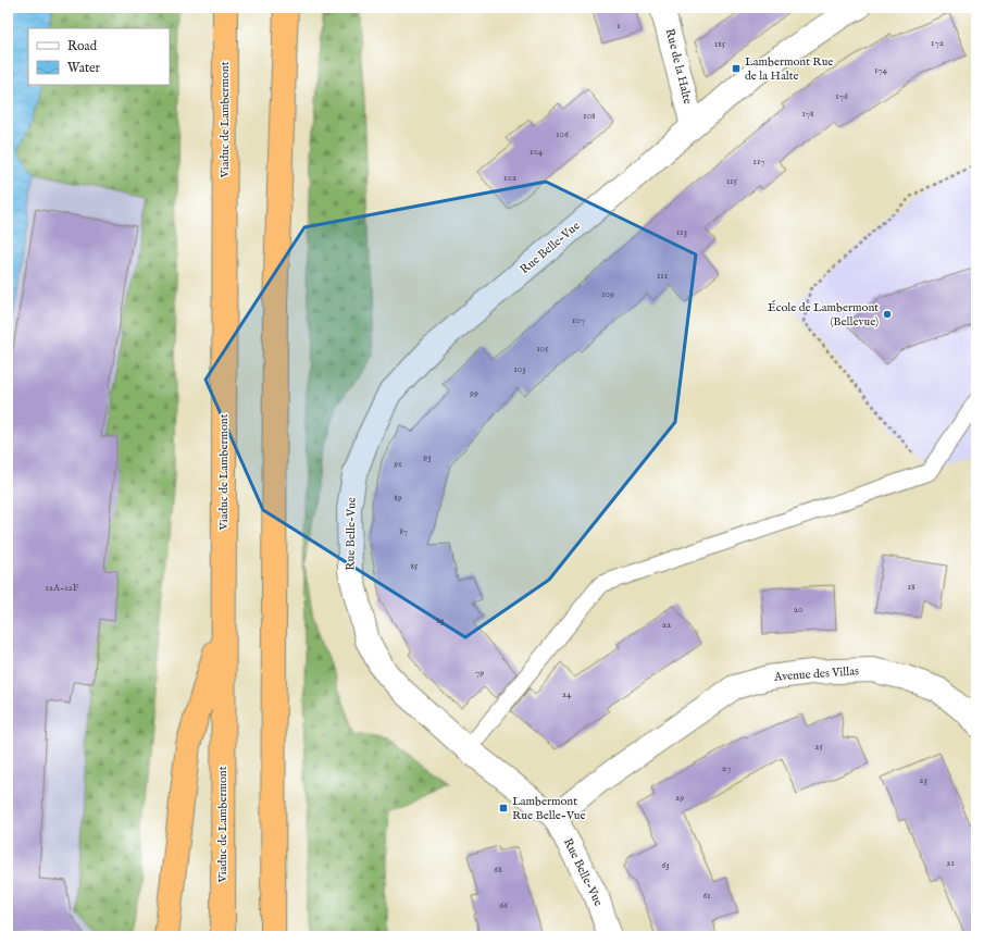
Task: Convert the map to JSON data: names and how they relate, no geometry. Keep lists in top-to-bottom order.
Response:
{
  "streets": {
    "highway": ["Viaduc de Lambermont"],
    "street": ["Rue de la Halte", "Rue Belle-Vue", "Avenue des Villas"]
  },
  "crossings": [
    ["Rue de la Halte", "Rue Belle-Vue"],
    ["Rue Belle-Vue", "Avenue des Villas"]
  ],
  "places": {
    "transit": ["Lambermont Rue de la Halte", "Lambermont Rue Belle-Vue"],
    "other": ["École de Lambermont (Bellevue)"]
  },
  "house_numbers": [
    "1",
    "172",
    "185",
    "174",
    "176",
    "178",
    "108",
    "106",
    "104",
    "117",
    "102",
    "115",
    "113",
    "111",
    "109",
    "107",
    "105",
    "103",
    "99",
    "93",
    "91",
    "89",
    "87",
    "85",
    "18",
    "12A-12F",
    "20",
    "83",
    "22",
    "79",
    "24",
    "25",
    "27",
    "23",
    "29",
    "21",
    "63",
    "68",
    "61",
    "66"
  ],
  "legend": ["Road", "Water"]
}
